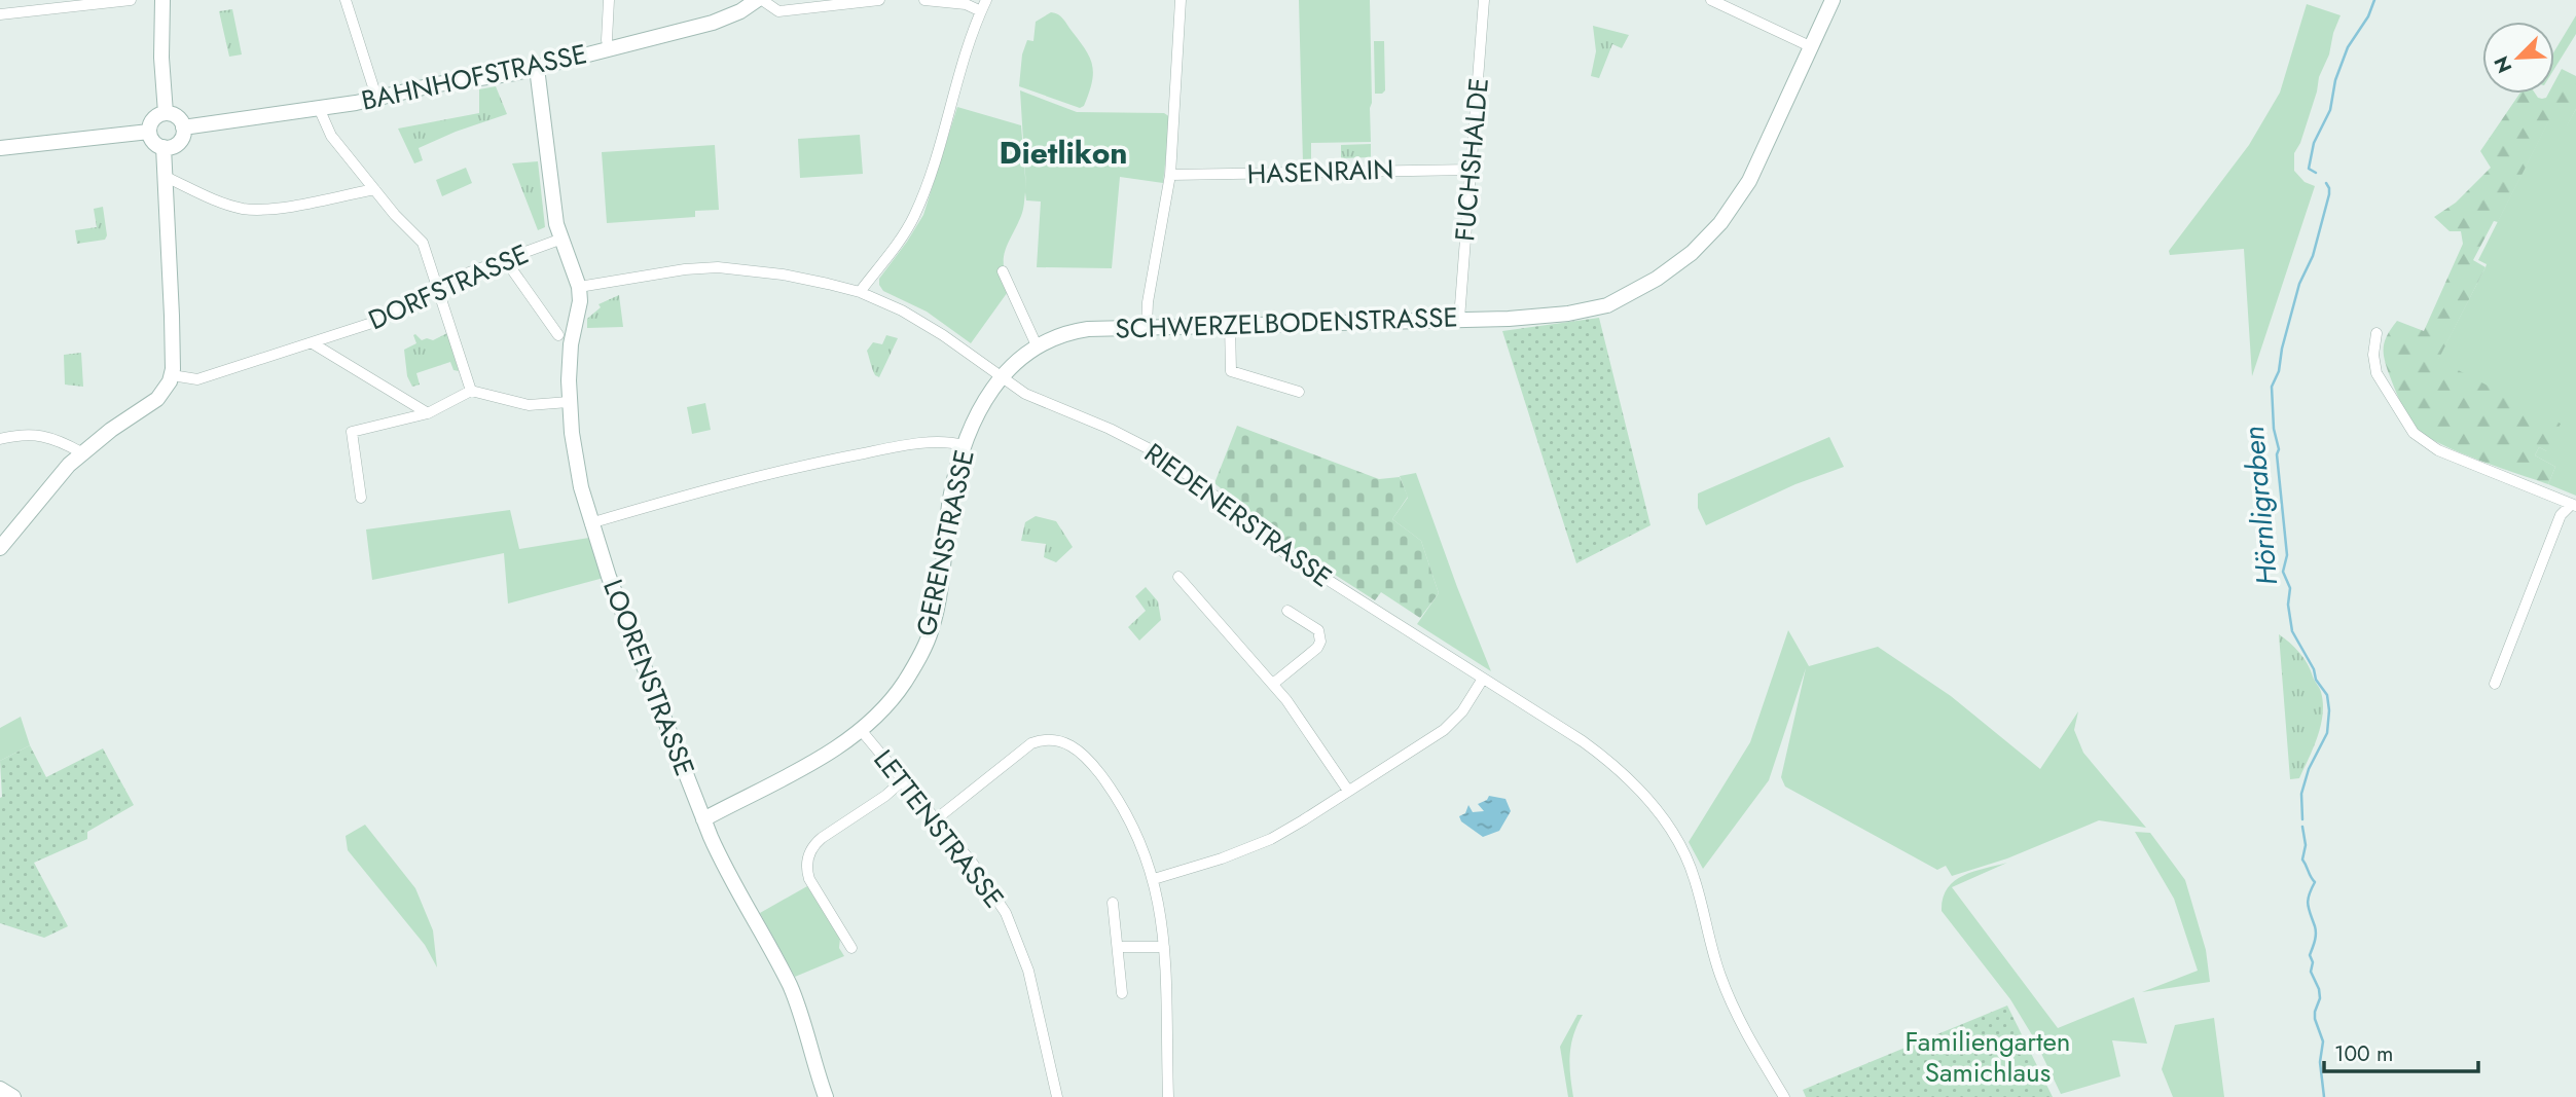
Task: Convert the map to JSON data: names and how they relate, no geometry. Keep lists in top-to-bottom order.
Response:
{
  "streets": {
    "street": [
      "BAHNHOFSTRASSE",
      "FUCHSHALDE",
      "HASENRAIN",
      "DORFSTRASSE",
      "SCHWERZELBODENSTRASSE",
      "RIEDENERSTRASSE",
      "GERENSTRASSE",
      "LOORENSTRASSE",
      "LETTENSTRASSE"
    ]
  },
  "crossings": [
    ["BAHNHOFSTRASSE", "DORFSTRASSE"],
    ["FUCHSHALDE", "HASENRAIN"],
    ["FUCHSHALDE", "SCHWERZELBODENSTRASSE"],
    ["DORFSTRASSE", "LOORENSTRASSE"],
    ["SCHWERZELBODENSTRASSE", "RIEDENERSTRASSE"],
    ["SCHWERZELBODENSTRASSE", "GERENSTRASSE"],
    ["RIEDENERSTRASSE", "GERENSTRASSE"],
    ["RIEDENERSTRASSE", "LOORENSTRASSE"],
    ["GERENSTRASSE", "LOORENSTRASSE"],
    ["GERENSTRASSE", "LETTENSTRASSE"]
  ],
  "districts": ["Dietlikon"],
  "water": ["Hörnligraben"],
  "parks": ["Familiengarten Samichlaus"],
  "scale_bar": "100 m",
  "north": "bottom left"
}
